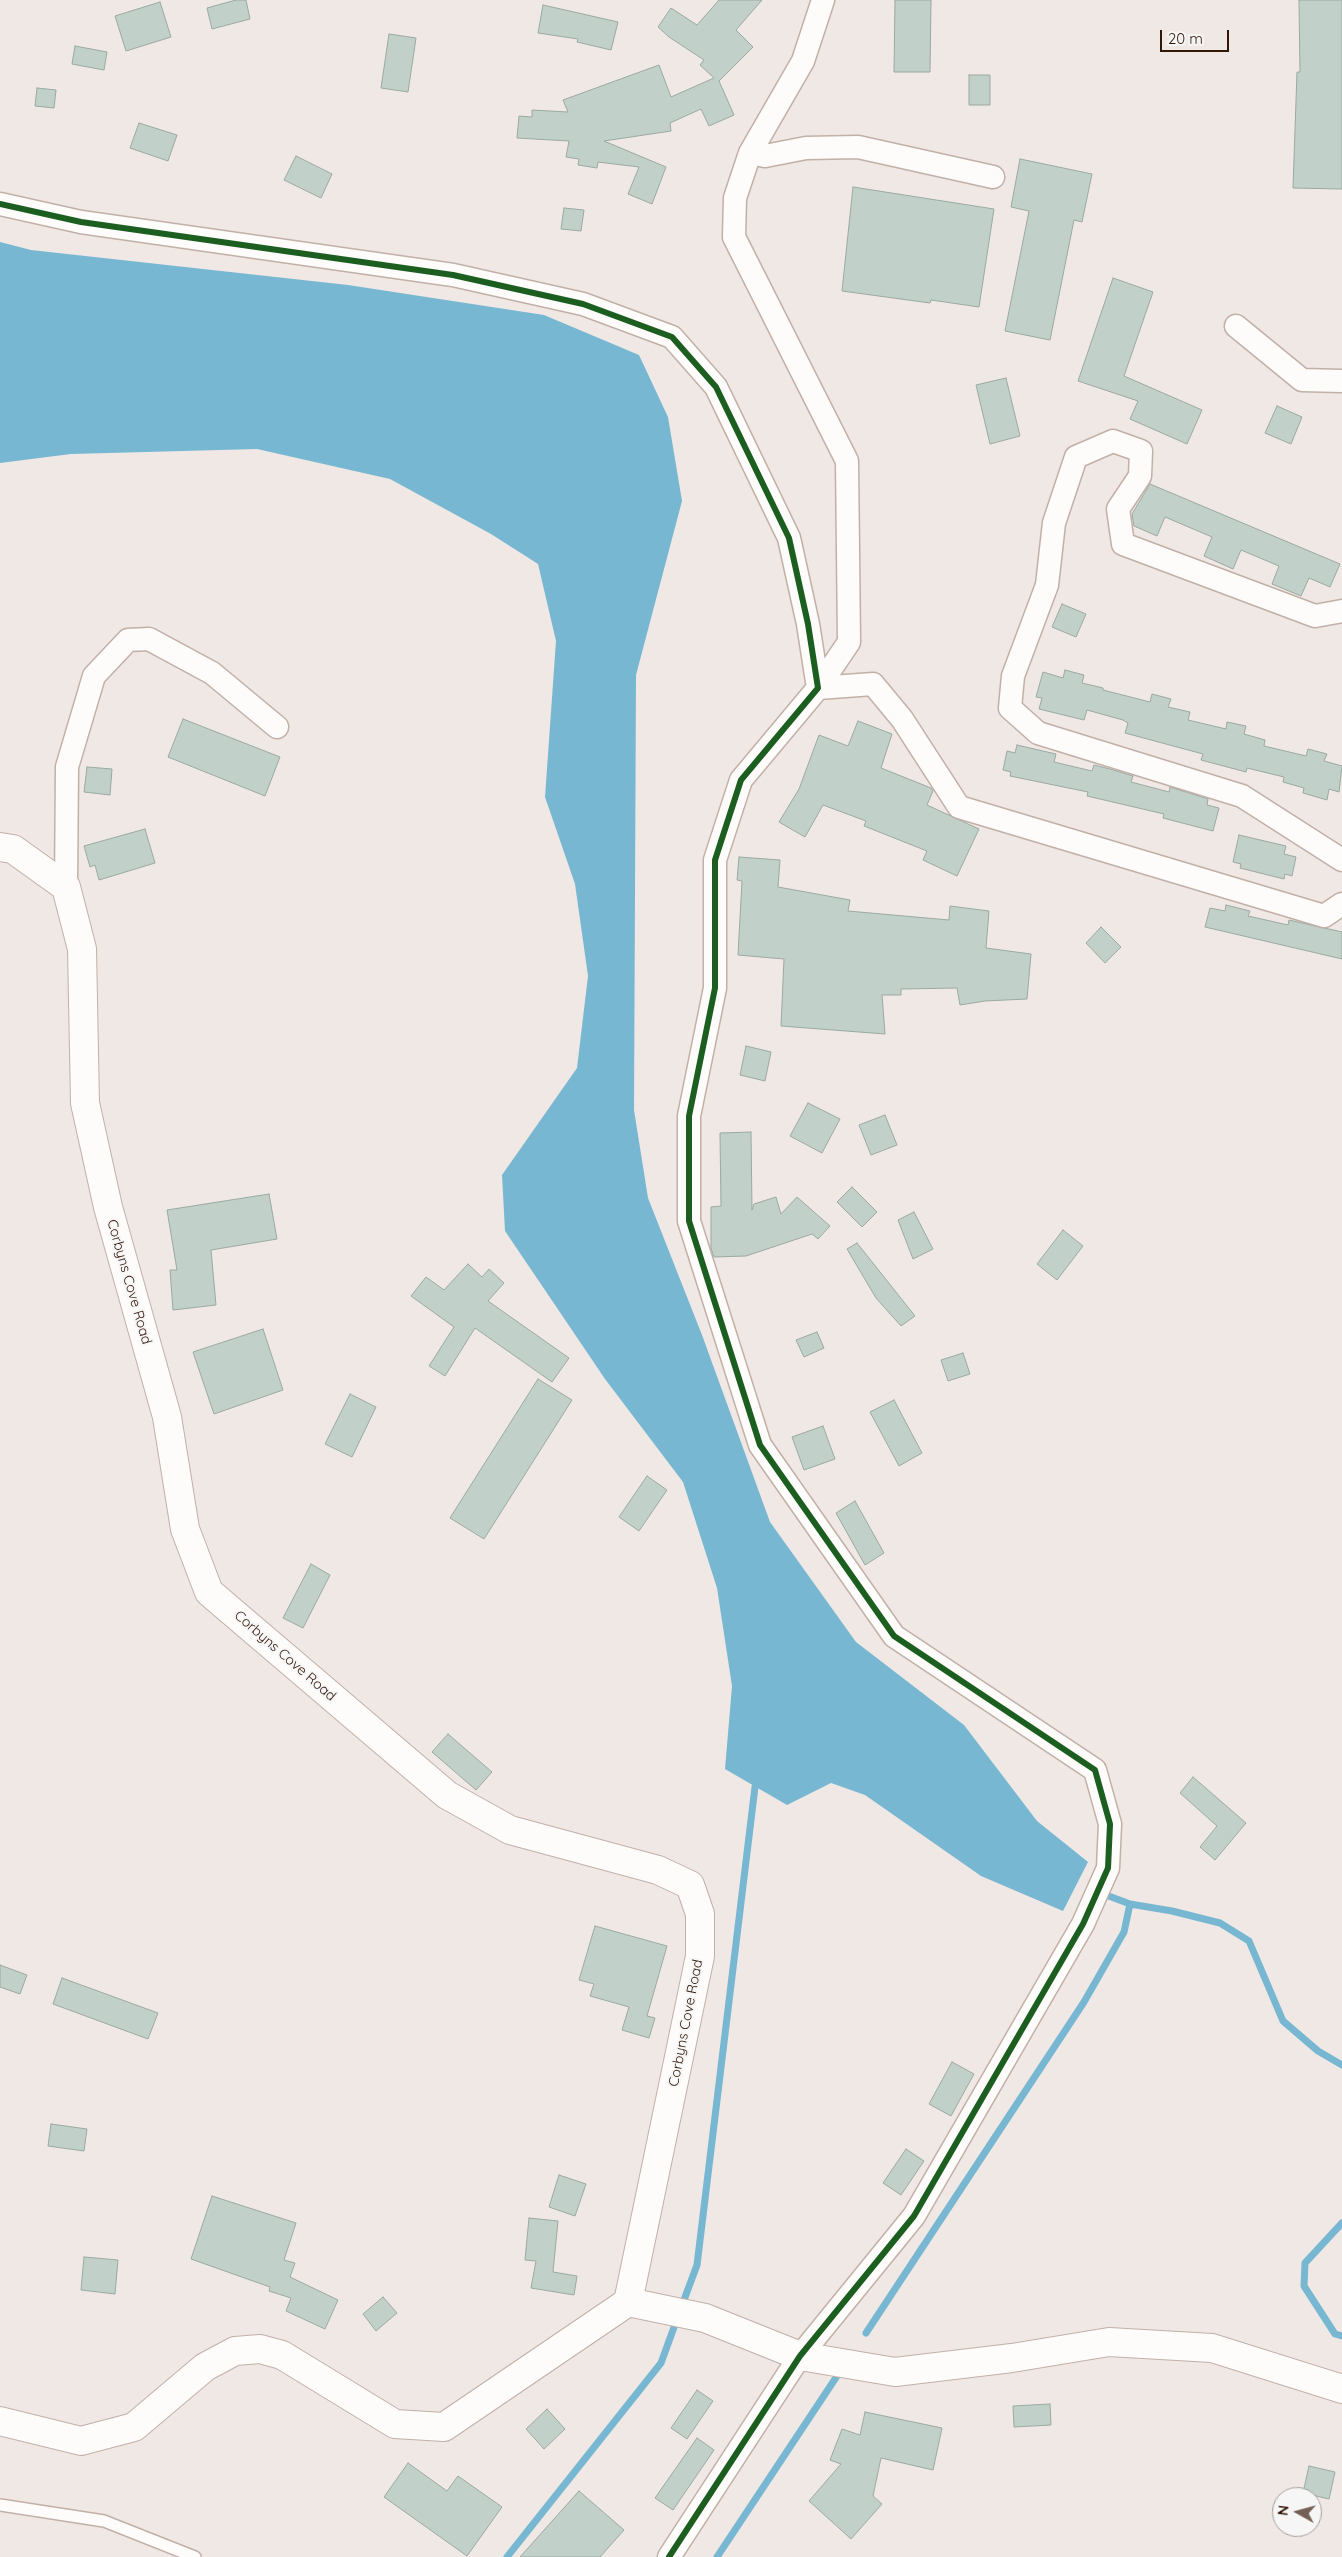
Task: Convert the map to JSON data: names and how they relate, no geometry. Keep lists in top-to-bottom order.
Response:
{
  "streets": {
    "main road": ["Corbyns Cove Road"]
  },
  "scale_bar": "20 m",
  "north": "left"
}
